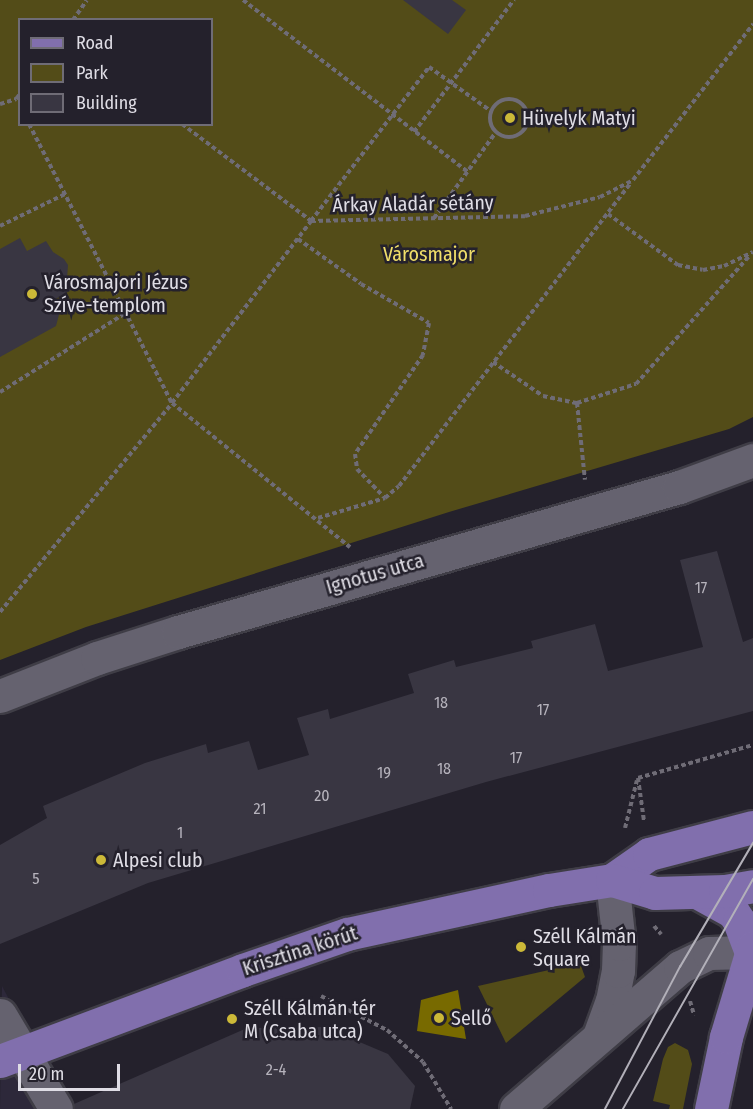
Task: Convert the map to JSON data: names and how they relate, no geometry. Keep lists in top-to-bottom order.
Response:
{
  "streets": {
    "main road": ["Krisztina körút"],
    "street": ["Ignotus utca"],
    "path": ["Árkay Aladár sétány"]
  },
  "parks": ["Városmajor"],
  "places": [
    "Hüvelyk Matyi",
    "Városmajori Jézus Szíve-templom",
    "Alpesi club",
    "Széll Kálmán Square",
    "Sellő",
    "Széll Kálmán tér M (Csaba utca)"
  ],
  "house_numbers": [
    "17",
    "18",
    "17",
    "17",
    "18",
    "19",
    "20",
    "21",
    "1",
    "5",
    "2-4"
  ],
  "legend": ["Road", "Park", "Building"],
  "scale_bar": "20 m"
}
